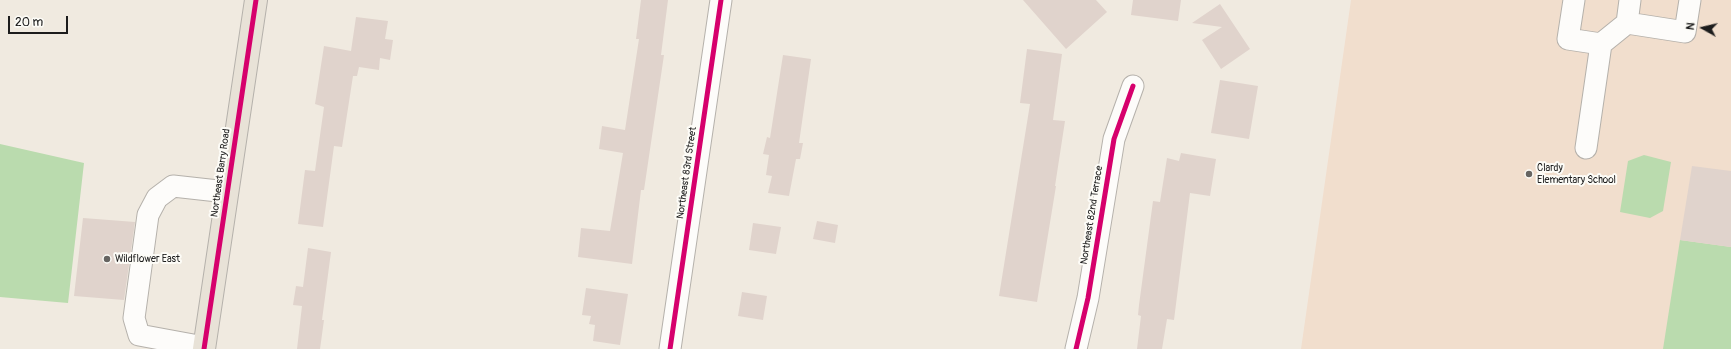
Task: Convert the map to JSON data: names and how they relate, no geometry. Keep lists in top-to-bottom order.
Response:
{
  "streets": {
    "main road": ["Northeast Barry Road"],
    "street": ["Northeast 83rd Street", "Northeast 82nd Terrace"]
  },
  "places": ["Clardy Elementary School", "Wildflower East"],
  "scale_bar": "20 m",
  "north": "left"
}
